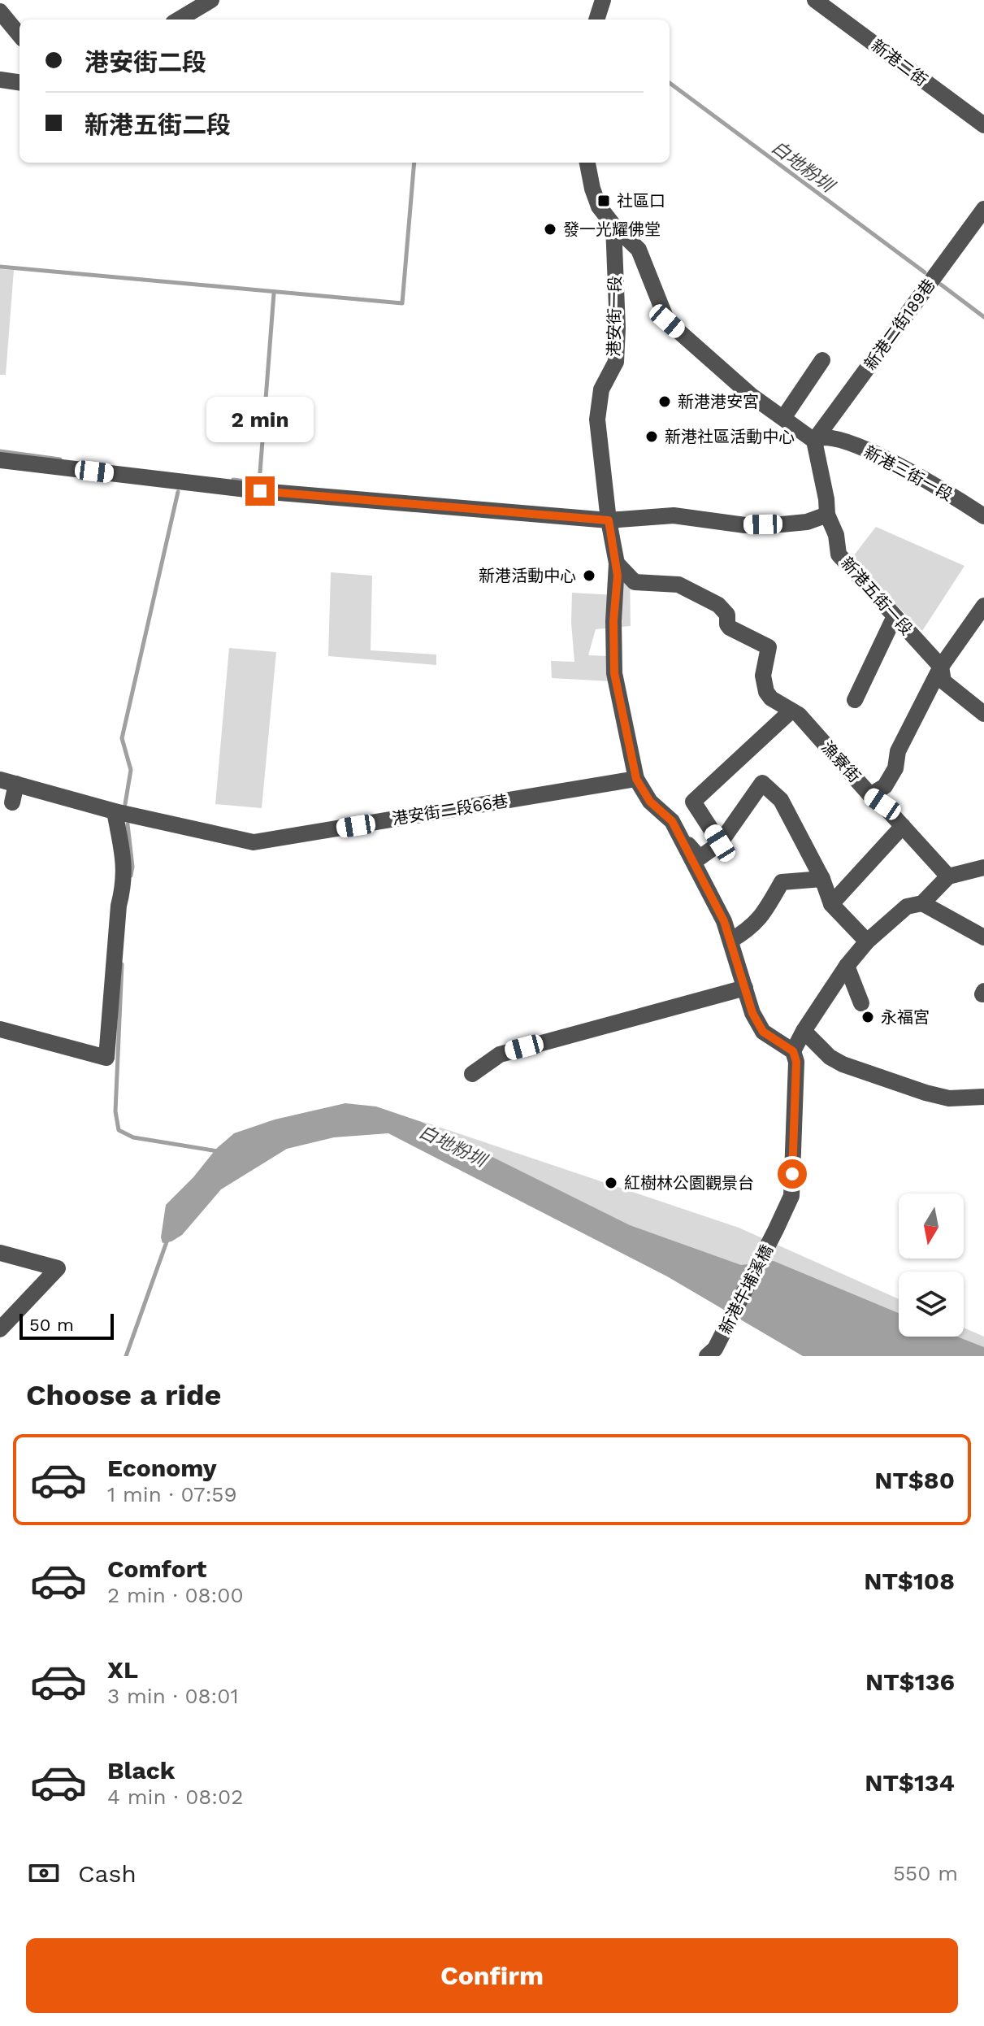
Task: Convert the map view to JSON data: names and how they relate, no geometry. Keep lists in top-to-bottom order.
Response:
{
  "streets": {
    "street": [
      "新港二街",
      "港安街一段",
      "新港二街189巷",
      "新港三街一段",
      "新港五街一段",
      "漁寮街",
      "港安街二段66巷",
      "新港牛埔溪橋"
    ]
  },
  "crossings": [
    ["港安街一段", "漁寮街"],
    ["港安街一段", "港安街二段66巷"],
    ["新港二街189巷", "新港三街一段"],
    ["新港二街189巷", "新港五街一段"],
    ["新港三街一段", "新港五街一段"]
  ],
  "water": ["白地粉圳"],
  "places": {
    "transit": ["社區口"],
    "other": [
      "發一光耀佛堂",
      "新港港安宮",
      "新港社區活動中心",
      "新港活動中心",
      "永福宮",
      "紅樹林公園觀景台"
    ]
  },
  "scale_bar": "50 m",
  "north": "bottom",
  "page": {
    "banner": ["港安街二段", "新港五街二段"],
    "bubble": "2 min",
    "scale": "50 m",
    "heading": "Choose a ride",
    "list": [
      {
        "name": "Economy",
        "note": "1 min · 07:59",
        "value": "NT$80"
      },
      {
        "name": "Comfort",
        "note": "2 min · 08:00",
        "value": "NT$108"
      },
      {
        "name": "XL",
        "note": "3 min · 08:01",
        "value": "NT$136"
      },
      {
        "name": "Black",
        "note": "4 min · 08:02",
        "value": "NT$134"
      }
    ],
    "pay": ["Cash", "550 m"],
    "buttons": "Confirm"
  }
}
